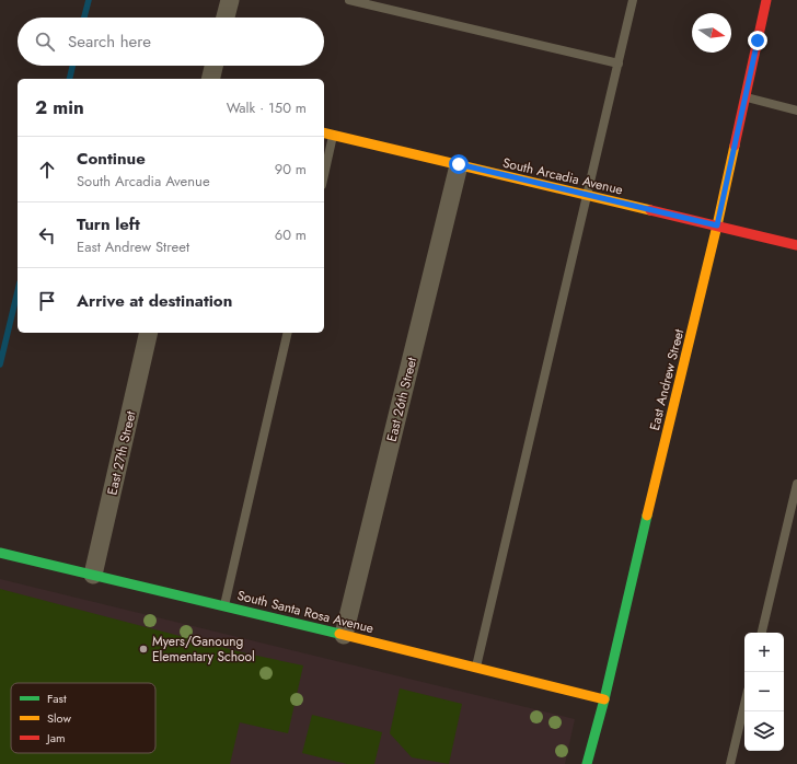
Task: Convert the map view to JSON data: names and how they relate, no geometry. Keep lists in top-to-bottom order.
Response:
{
  "streets": {
    "street": [
      "South Arcadia Avenue",
      "East Andrew Street",
      "East 26th Street",
      "East 27th Street",
      "South Santa Rosa Avenue"
    ]
  },
  "crossings": [
    ["South Arcadia Avenue", "East Andrew Street"],
    ["South Arcadia Avenue", "East 26th Street"],
    ["East Andrew Street", "South Santa Rosa Avenue"],
    ["East 26th Street", "South Santa Rosa Avenue"],
    ["East 27th Street", "South Santa Rosa Avenue"]
  ],
  "places": ["Myers/Ganoung Elementary School"],
  "legend": ["Fast", "Slow", "Jam"],
  "north": "right",
  "page": {
    "search": "Search here",
    "heading": ["2 min", "Walk · 150 m"],
    "list": [
      ["Continue", "South Arcadia Avenue", "90 m"],
      ["Turn left", "East Andrew Street", "60 m"],
      "Arrive at destination"
    ],
    "map_buttons": ["+", "−"]
  }
}
